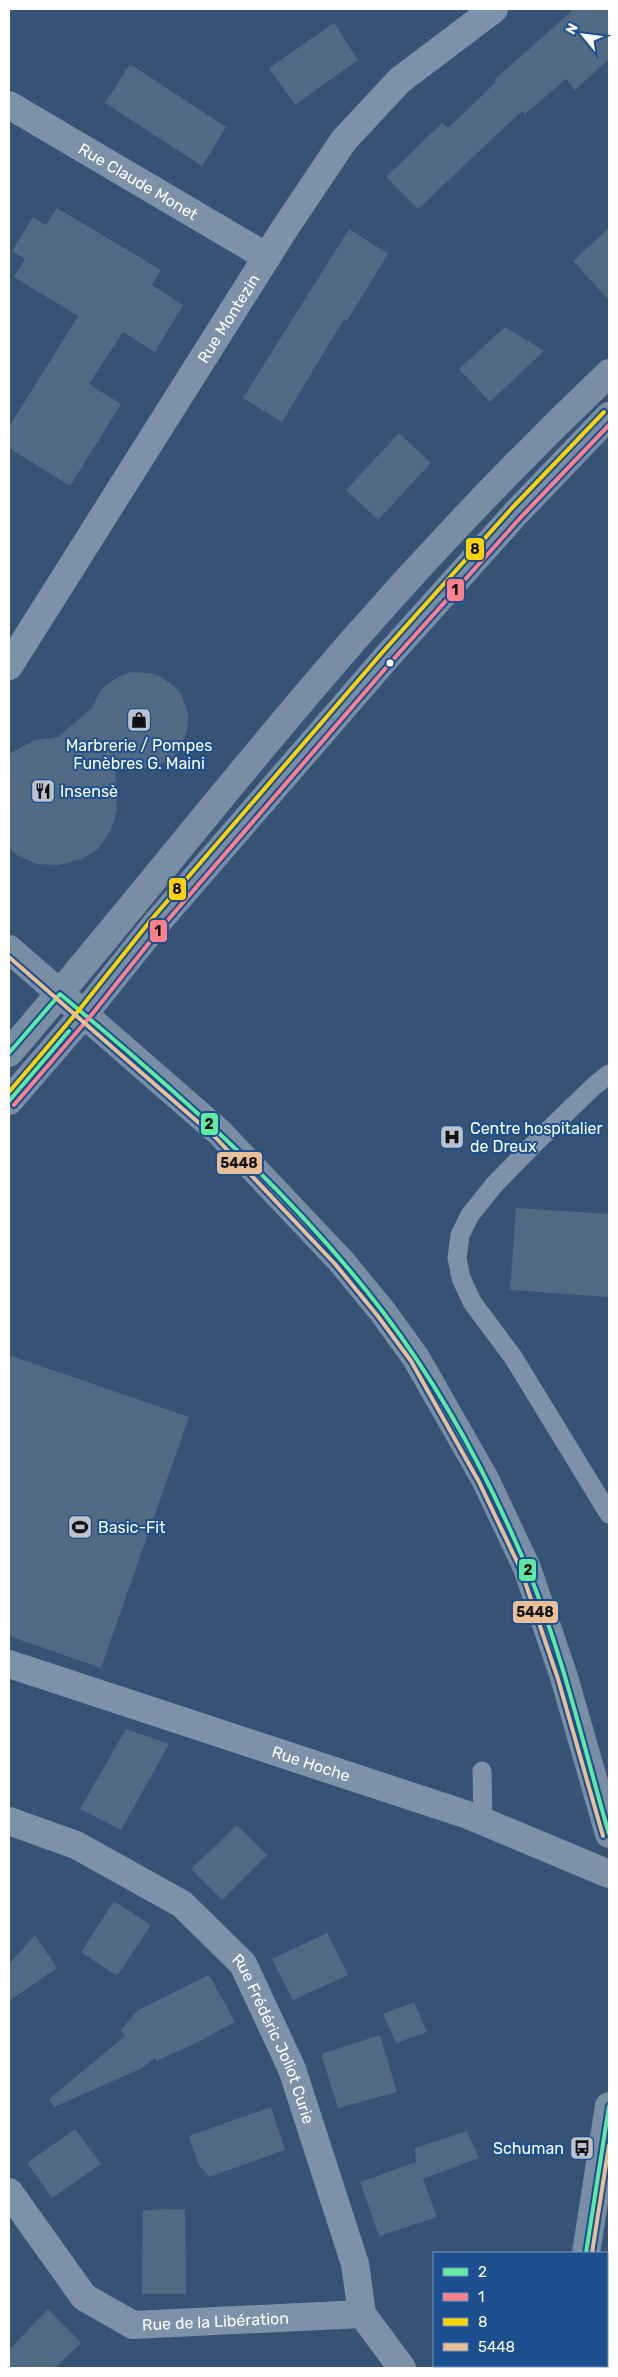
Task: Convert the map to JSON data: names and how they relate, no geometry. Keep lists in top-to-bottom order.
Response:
{
  "streets": {
    "street": [
      "Rue Claude Monet",
      "Rue Montezin",
      "Rue Hoche",
      "Rue Frédéric Joliot Curie",
      "Rue de la Libération"
    ]
  },
  "crossings": [
    ["Rue Claude Monet", "Rue Montezin"],
    ["Rue Frédéric Joliot Curie", "Rue de la Libération"]
  ],
  "places": {
    "shop": ["Marbrerie / Pompes Funèbres G. Maini"],
    "restaurant": ["Insensè"],
    "hospital": ["Centre hospitalier de Dreux"],
    "sports": ["Basic-Fit"],
    "bus stop": ["Schuman"]
  },
  "lines": [
    "transit line 8",
    "transit line 1",
    "transit line 5448",
    "transit line 2"
  ],
  "legend": [
    "2",
    "1",
    "8",
    "5448"
  ],
  "north": "top left"
}
